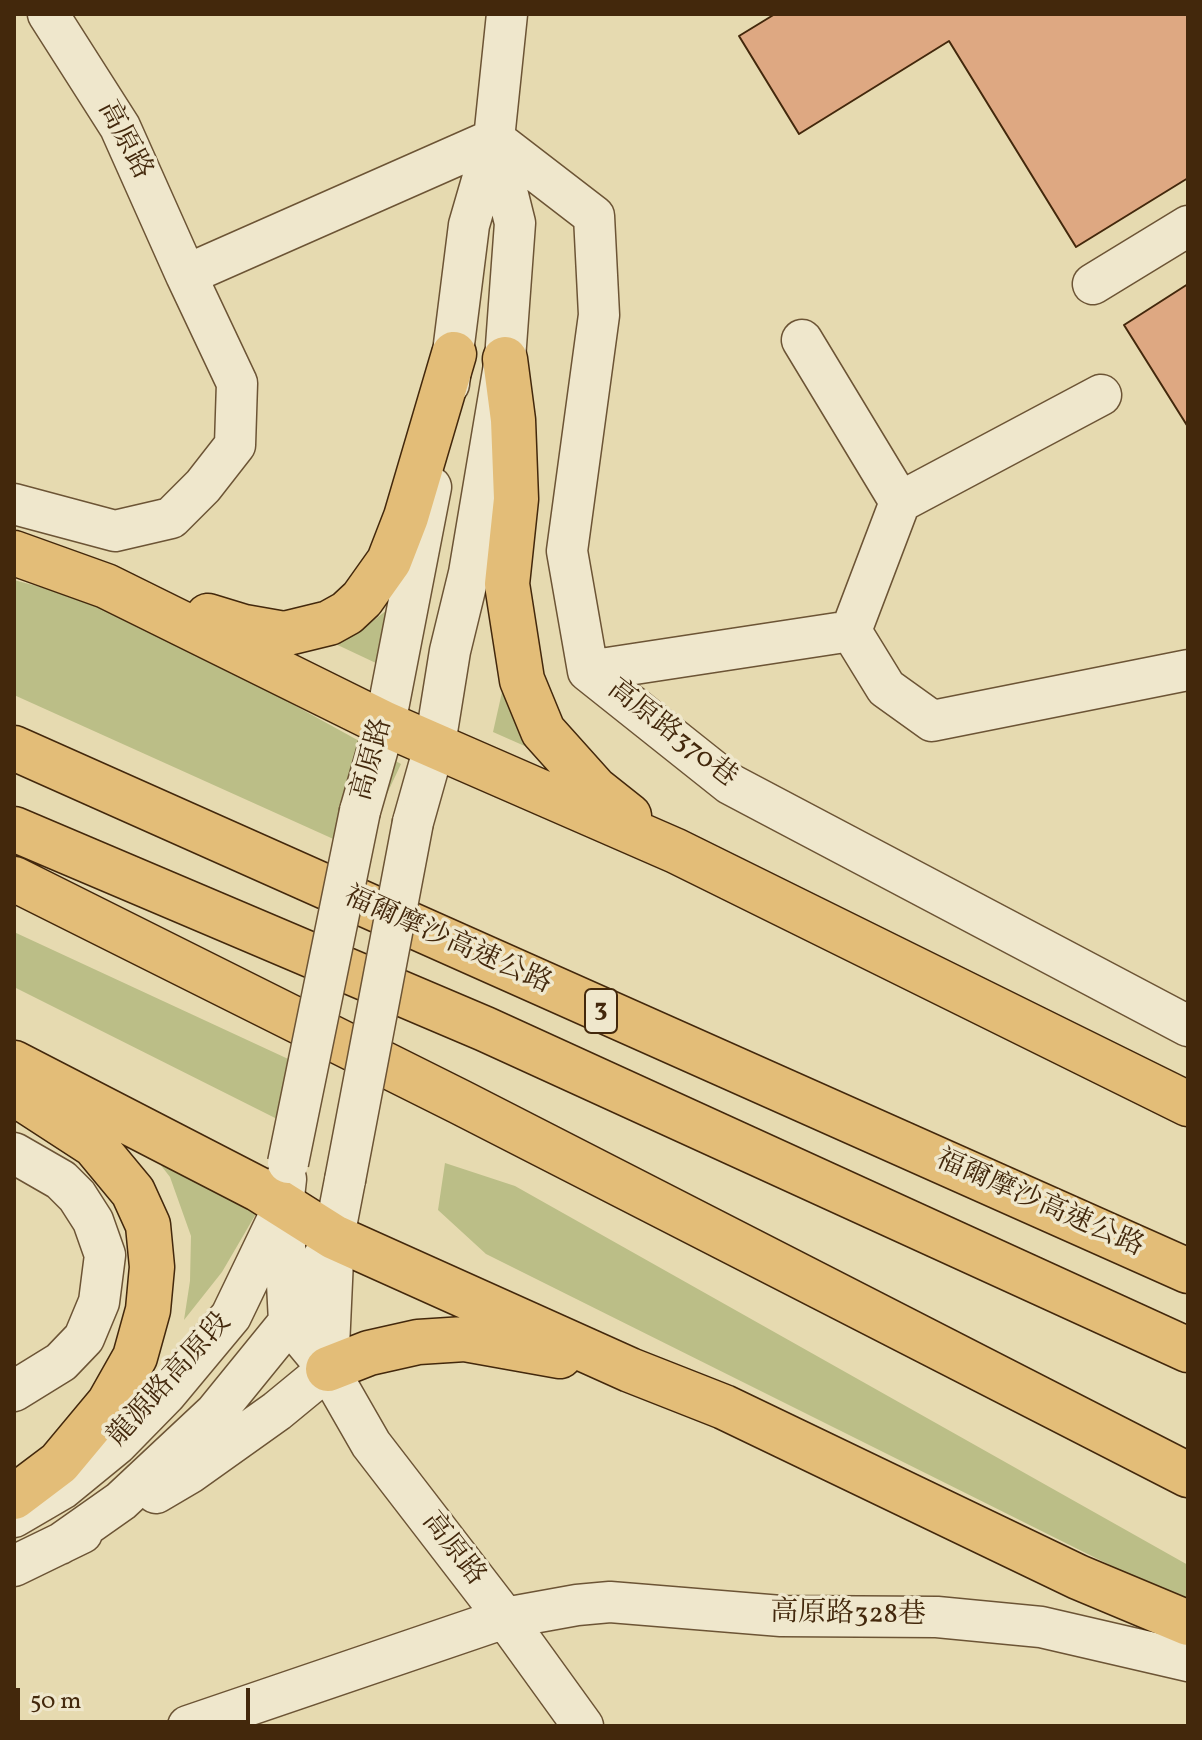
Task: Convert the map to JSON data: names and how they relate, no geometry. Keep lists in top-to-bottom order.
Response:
{
  "streets": {
    "highway": ["福爾摩沙高速公路", "3"],
    "street": [
      "高原路",
      "高原路370巷",
      "龍源路高原段",
      "高原路328巷"
    ]
  },
  "crossings": [
    ["高原路", "高原路370巷"],
    ["高原路", "龍源路高原段"],
    ["高原路", "高原路328巷"]
  ],
  "scale_bar": "50 m"
}
